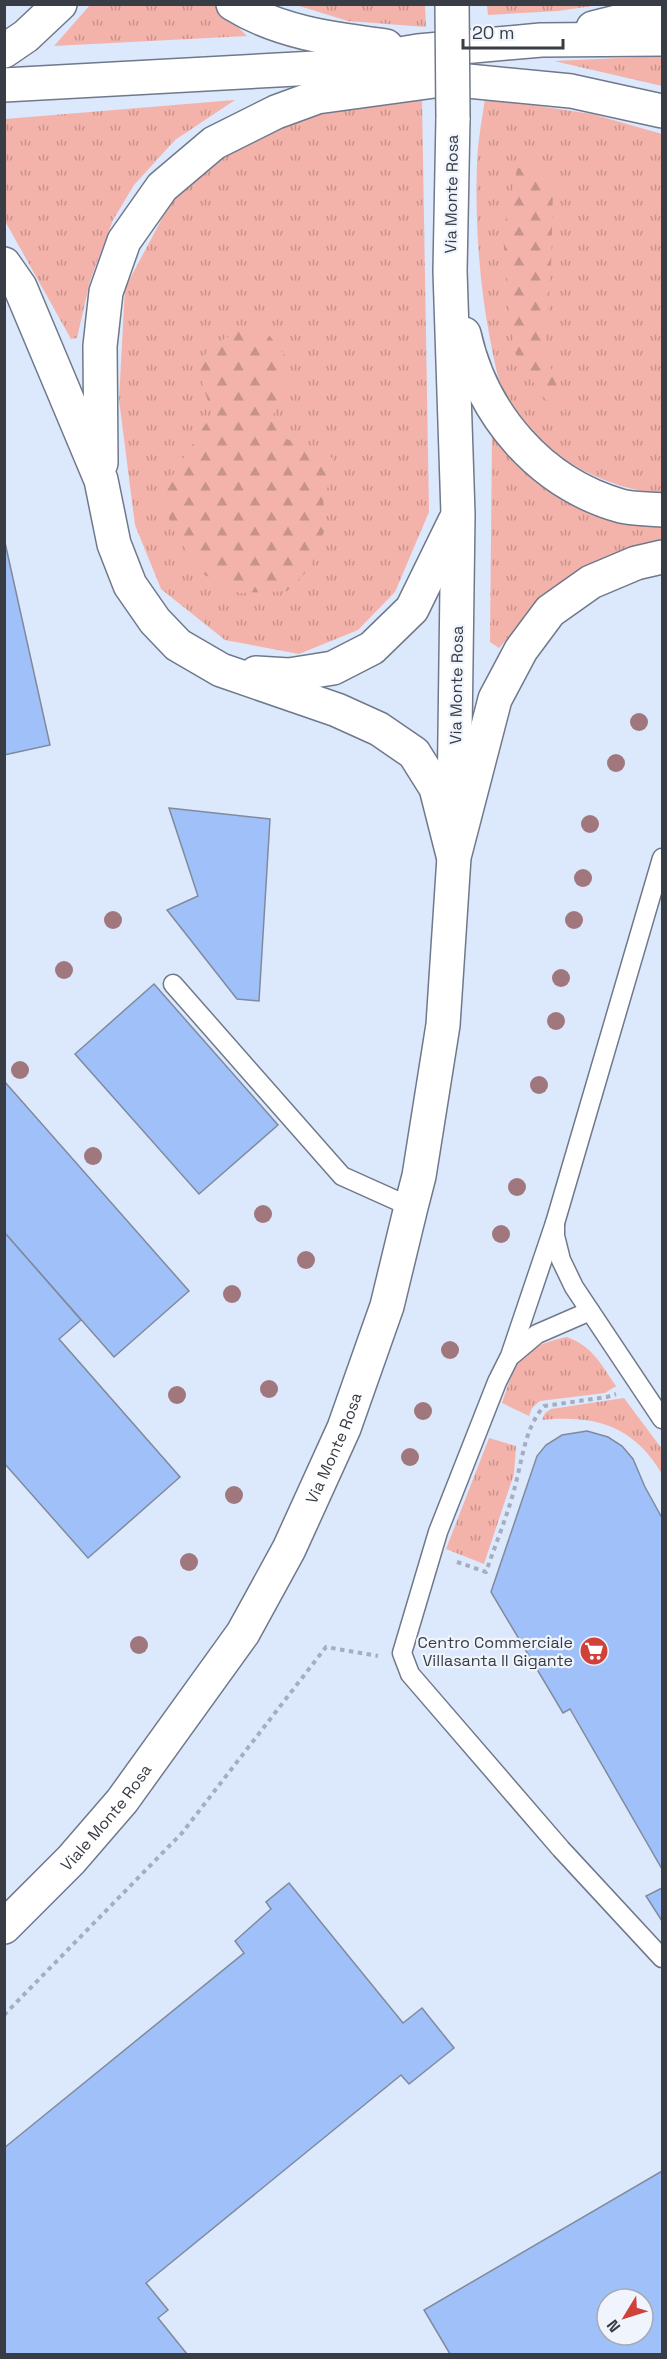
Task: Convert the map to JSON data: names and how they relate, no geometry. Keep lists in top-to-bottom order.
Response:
{
  "streets": {
    "main road": ["Via Monte Rosa", "Viale Monte Rosa"]
  },
  "crossings": [
    ["Via Monte Rosa", "Viale Monte Rosa"]
  ],
  "places": {
    "supermarket": ["Centro Commerciale Villasanta Il Gigante"]
  },
  "scale_bar": "20 m",
  "north": "bottom left"
}
